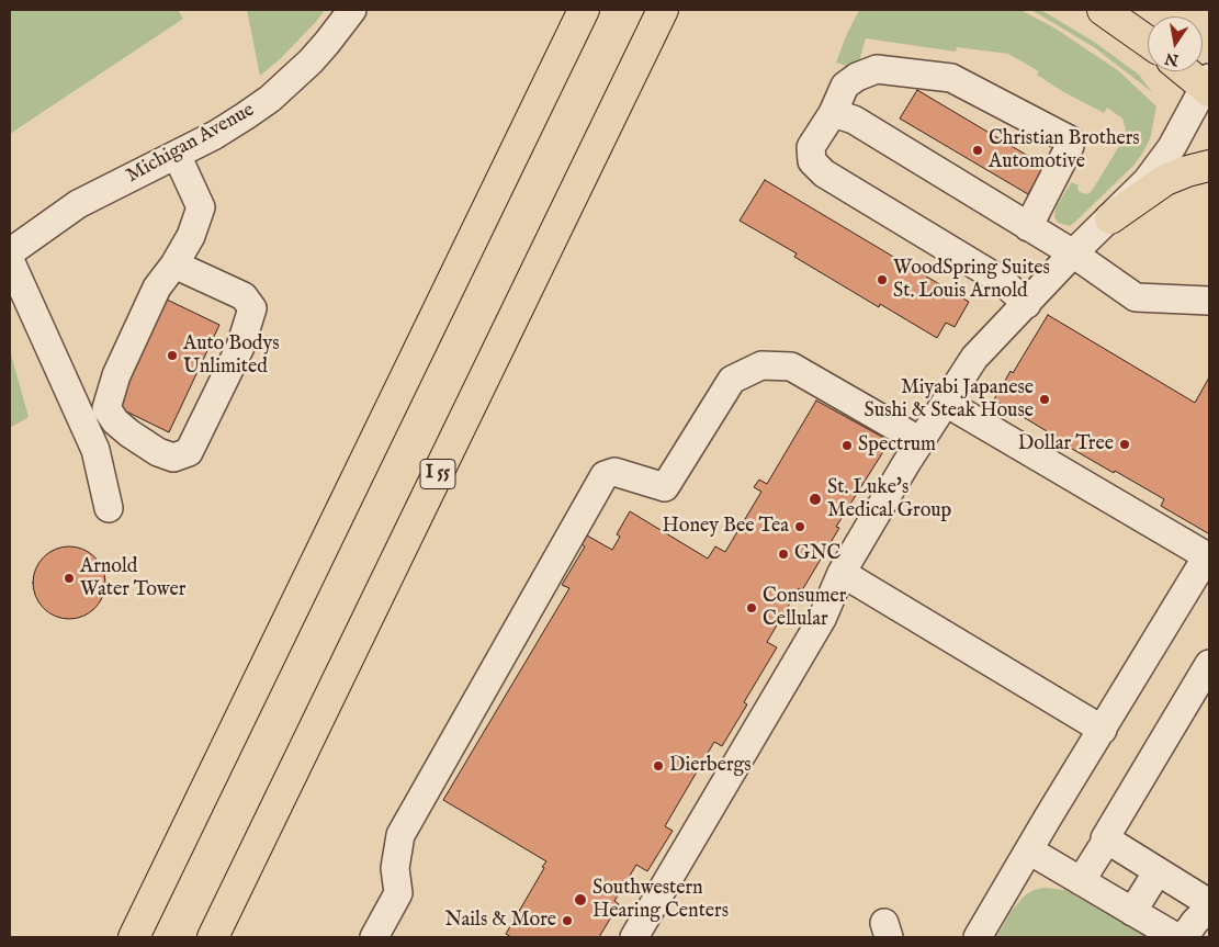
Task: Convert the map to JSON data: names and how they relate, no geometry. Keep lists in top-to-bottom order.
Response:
{
  "streets": {
    "main road": ["I 55"],
    "street": ["Michigan Avenue"]
  },
  "places": [
    "Christian Brothers Automotive",
    "WoodSpring Suites St. Louis Arnold",
    "Auto Bodys Unlimited",
    "Miyabi Japanese Sushi & Steak House",
    "Dollar Tree",
    "Spectrum",
    "St. Luke's Medical Group",
    "Honey Bee Tea",
    "GNC",
    "Arnold Water Tower",
    "Consumer Cellular",
    "Dierbergs",
    "Southwestern Hearing Centers",
    "Nails & More"
  ],
  "north": "bottom"
}
